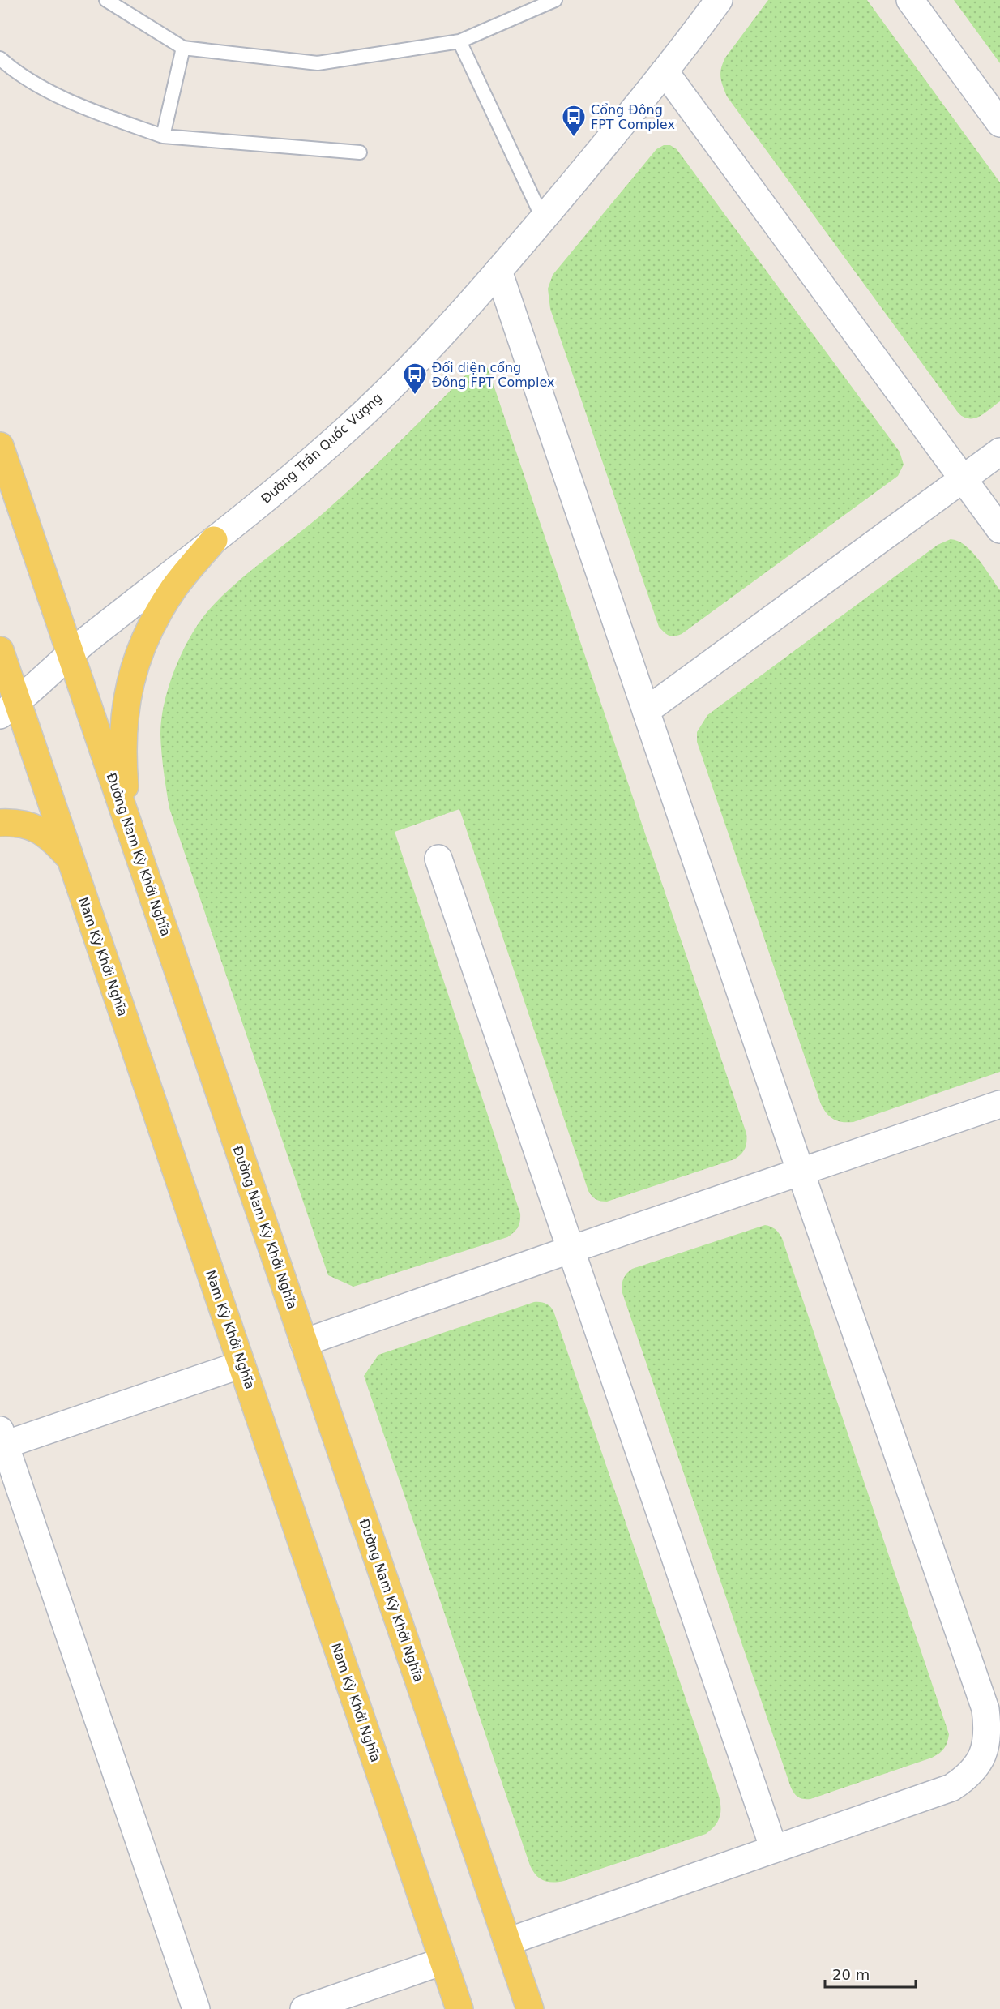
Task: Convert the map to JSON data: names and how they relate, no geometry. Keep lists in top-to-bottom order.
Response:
{
  "streets": {
    "main road": ["Đường Nam Kỳ Khởi Nghĩa", "Nam Kỳ Khởi Nghĩa"],
    "street": ["Đường Trần Quốc Vượng"]
  },
  "crossings": [
    ["Đường Trần Quốc Vượng", "Đường Nam Kỳ Khởi Nghĩa"],
    ["Đường Trần Quốc Vượng", "Nam Kỳ Khởi Nghĩa"]
  ],
  "places": {
    "bus stop": ["Cổng Đông FPT Complex", "Đối diện cổng Đông FPT Complex"]
  },
  "scale_bar": "20 m"
}
